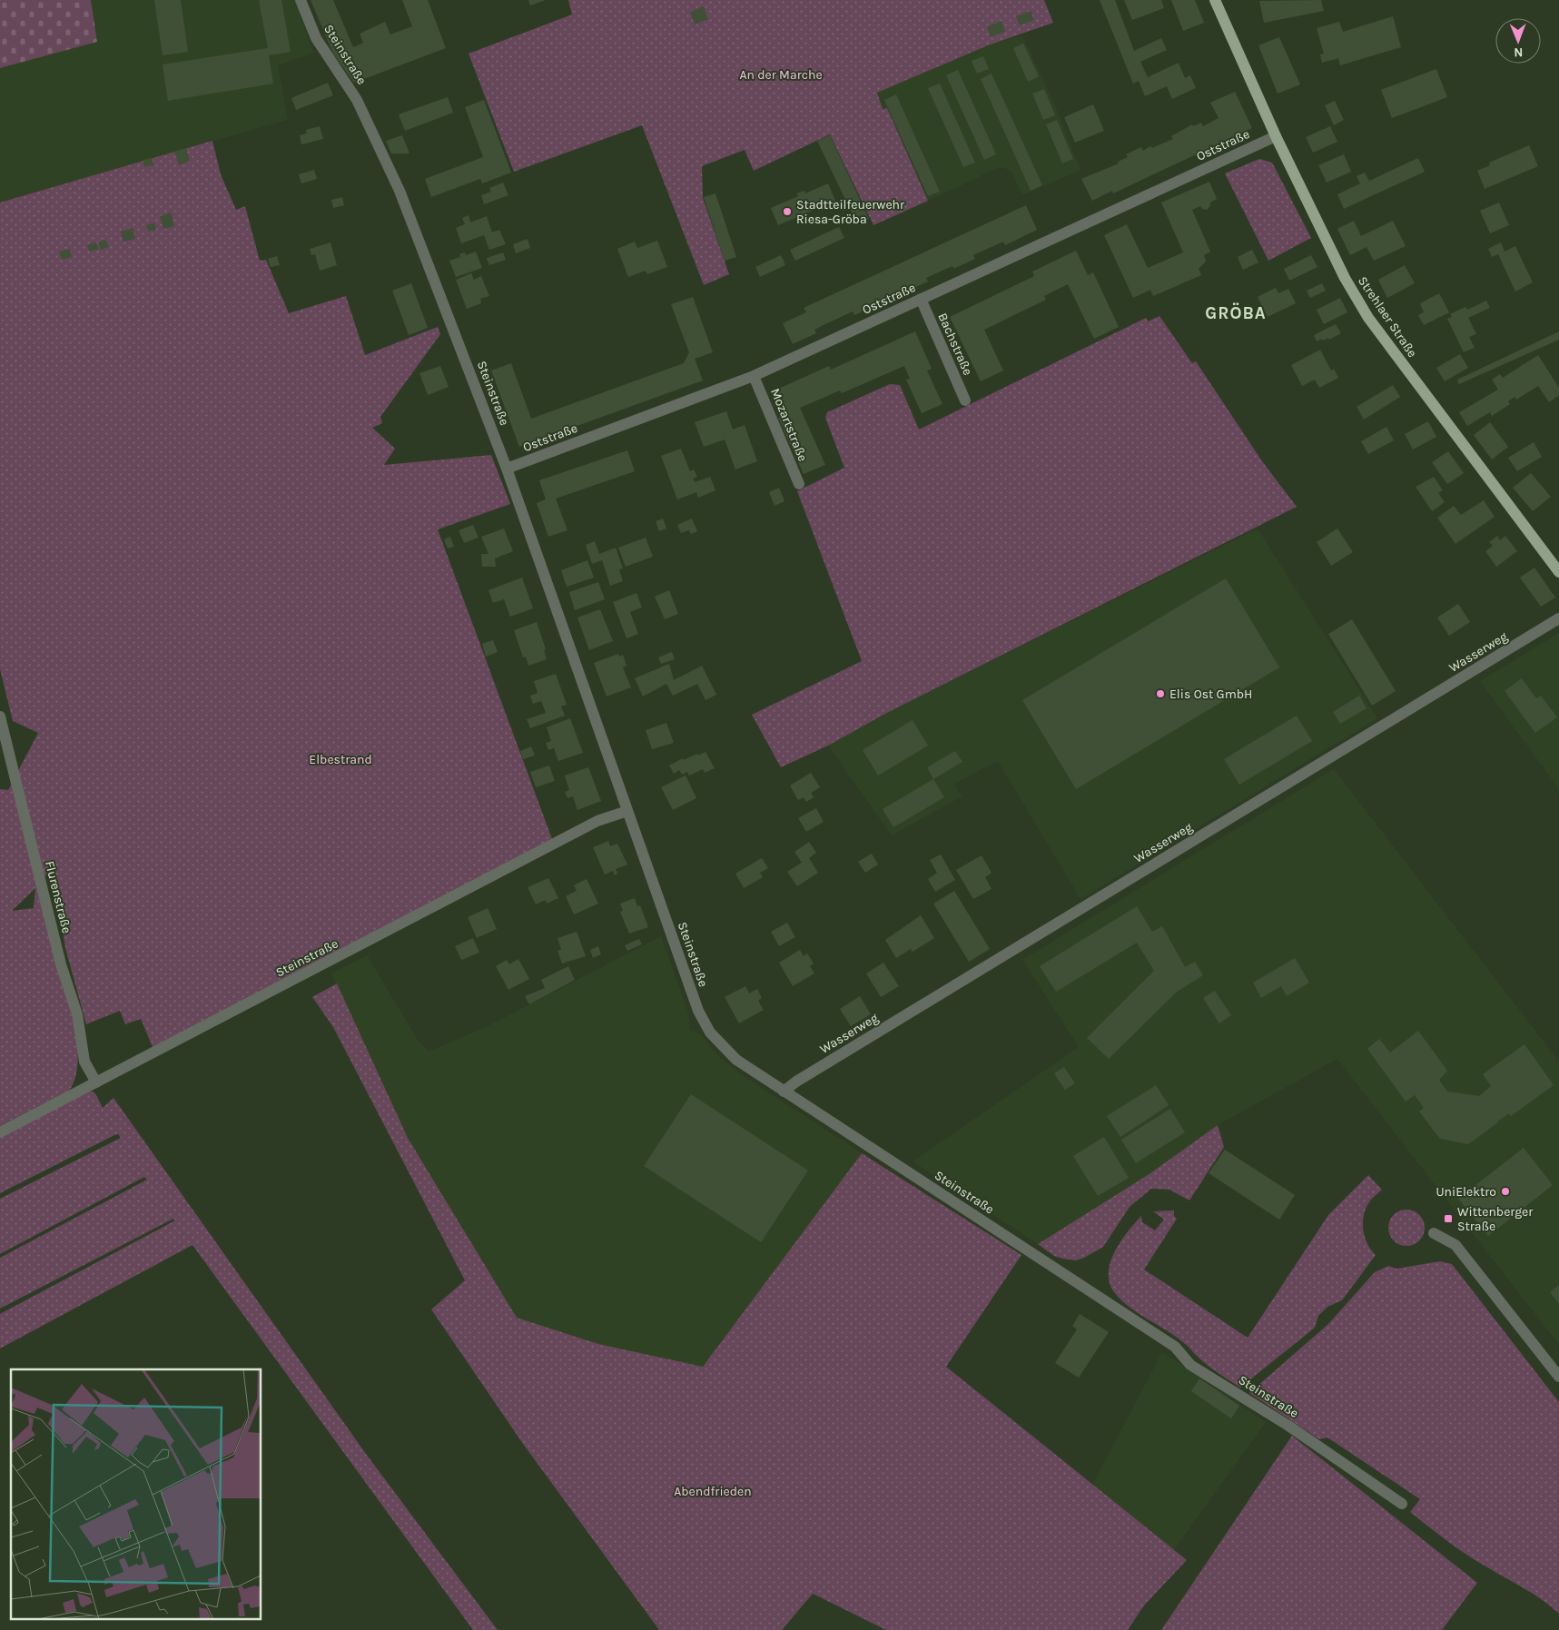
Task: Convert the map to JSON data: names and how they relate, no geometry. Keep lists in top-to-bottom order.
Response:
{
  "streets": {
    "main road": ["Strehlaer Straße"],
    "street": [
      "Steinstraße",
      "Oststraße",
      "Bachstraße",
      "Mozartstraße",
      "Wasserweg",
      "Flurenstraße"
    ]
  },
  "crossings": [
    ["Steinstraße", "Oststraße"],
    ["Steinstraße", "Wasserweg"],
    ["Steinstraße", "Flurenstraße"],
    ["Oststraße", "Strehlaer Straße"],
    ["Oststraße", "Bachstraße"],
    ["Oststraße", "Mozartstraße"]
  ],
  "districts": ["GRÖBA"],
  "parks": ["An der Marche", "Elbestrand", "Abendfrieden"],
  "places": {
    "other": ["Stadtteilfeuerwehr Riesa-Gröba", "Elis Ost GmbH", "UniElektro"],
    "transit": ["Wittenberger Straße"]
  },
  "north": "bottom"
}
